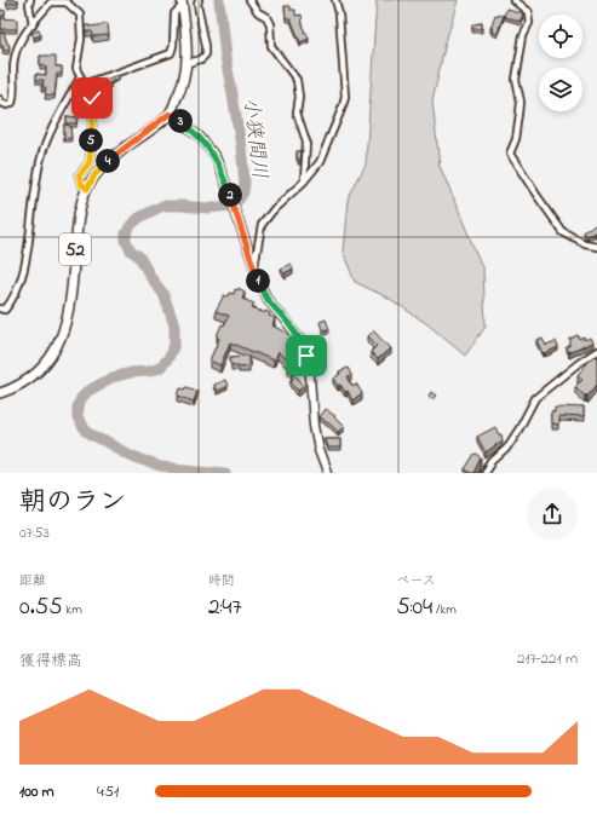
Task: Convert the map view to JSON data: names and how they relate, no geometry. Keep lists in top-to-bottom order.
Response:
{
  "streets": {
    "main road": ["52"]
  },
  "water": ["小狭間川"],
  "page": {
    "pins": [
      "3",
      "5",
      "4",
      "2",
      "1"
    ],
    "heading": ["朝のラン", "07:53"],
    "stats": [
      ["距離", "0.55 km"],
      ["時間", "2:47"],
      ["ペース", "5:04 /km"]
    ],
    "chart": ["獲得標高", "217–221 m"],
    "list": [
      {
        "name": "100 m",
        "note": "4:51"
      }
    ]
  }
}
